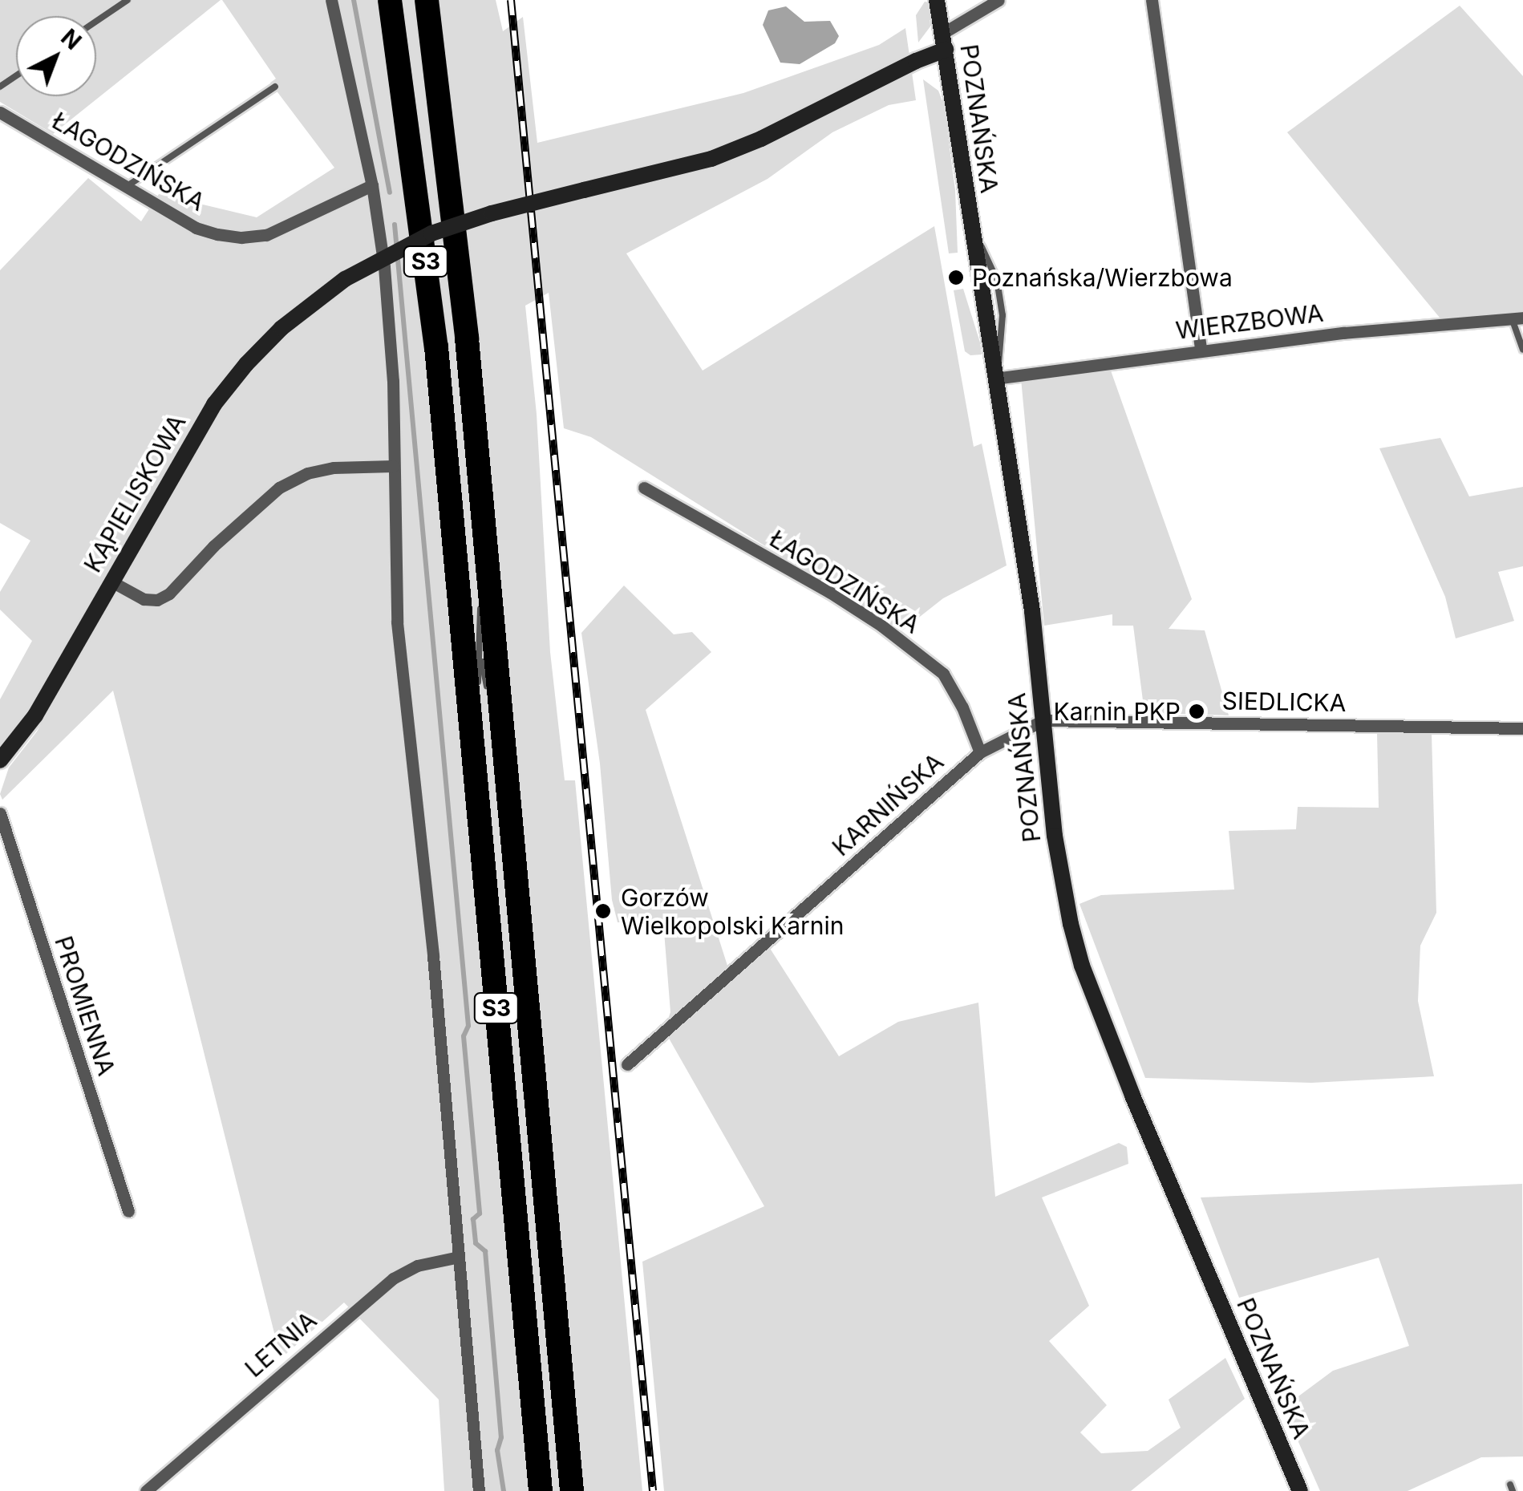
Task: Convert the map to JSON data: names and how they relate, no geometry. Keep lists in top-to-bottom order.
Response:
{
  "streets": {
    "highway": ["S3"],
    "main road": ["POZNAŃSKA", "KĄPIELISKOWA"],
    "street": [
      "ŁAGODZIŃSKA",
      "WIERZBOWA",
      "SIEDLICKA",
      "KARNIŃSKA",
      "PROMIENNA",
      "LETNIA"
    ]
  },
  "crossings": [
    ["POZNAŃSKA", "WIERZBOWA"],
    ["POZNAŃSKA", "KĄPIELISKOWA"],
    ["POZNAŃSKA", "SIEDLICKA"],
    ["POZNAŃSKA", "KARNIŃSKA"],
    ["ŁAGODZIŃSKA", "KARNIŃSKA"],
    ["SIEDLICKA", "KARNIŃSKA"]
  ],
  "places": ["Poznańska/Wierzbowa", "Karnin PKP", "Gorzów Wielkopolski Karnin"],
  "north": "top right"
}
